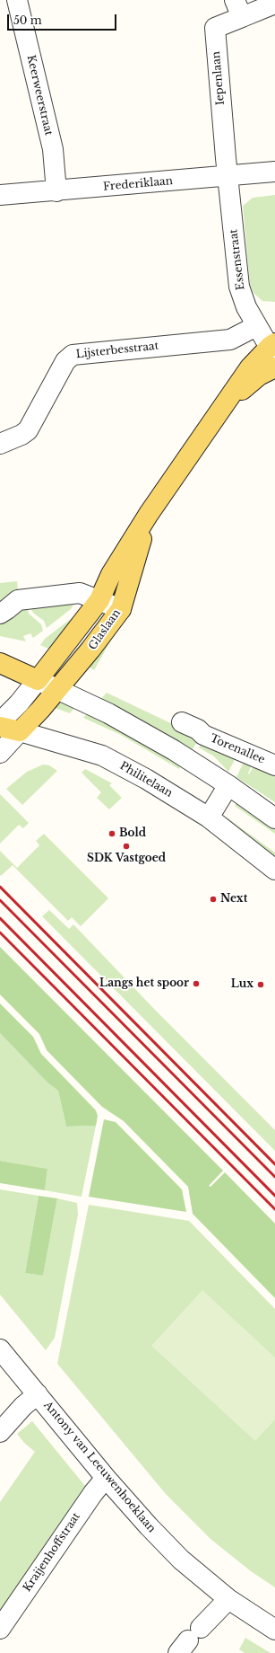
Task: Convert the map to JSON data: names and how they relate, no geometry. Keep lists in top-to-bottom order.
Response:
{
  "streets": {
    "main road": ["Glaslaan"],
    "street": [
      "Iepenlaan",
      "Keerweerstraat",
      "Frederiklaan",
      "Essenstraat",
      "Lijsterbesstraat",
      "Torenallee",
      "Philitelaan",
      "Antony van Leeuwenhoeklaan",
      "Kraijenhoffstraat"
    ]
  },
  "crossings": [
    ["Iepenlaan", "Frederiklaan"],
    ["Iepenlaan", "Essenstraat"],
    ["Keerweerstraat", "Frederiklaan"],
    ["Frederiklaan", "Essenstraat"],
    ["Essenstraat", "Lijsterbesstraat"],
    ["Glaslaan", "Philitelaan"],
    ["Antony van Leeuwenhoeklaan", "Kraijenhoffstraat"]
  ],
  "places": [
    "Bold",
    "SDK Vastgoed",
    "Next",
    "Langs het spoor",
    "Lux"
  ],
  "scale_bar": "50 m"
}
